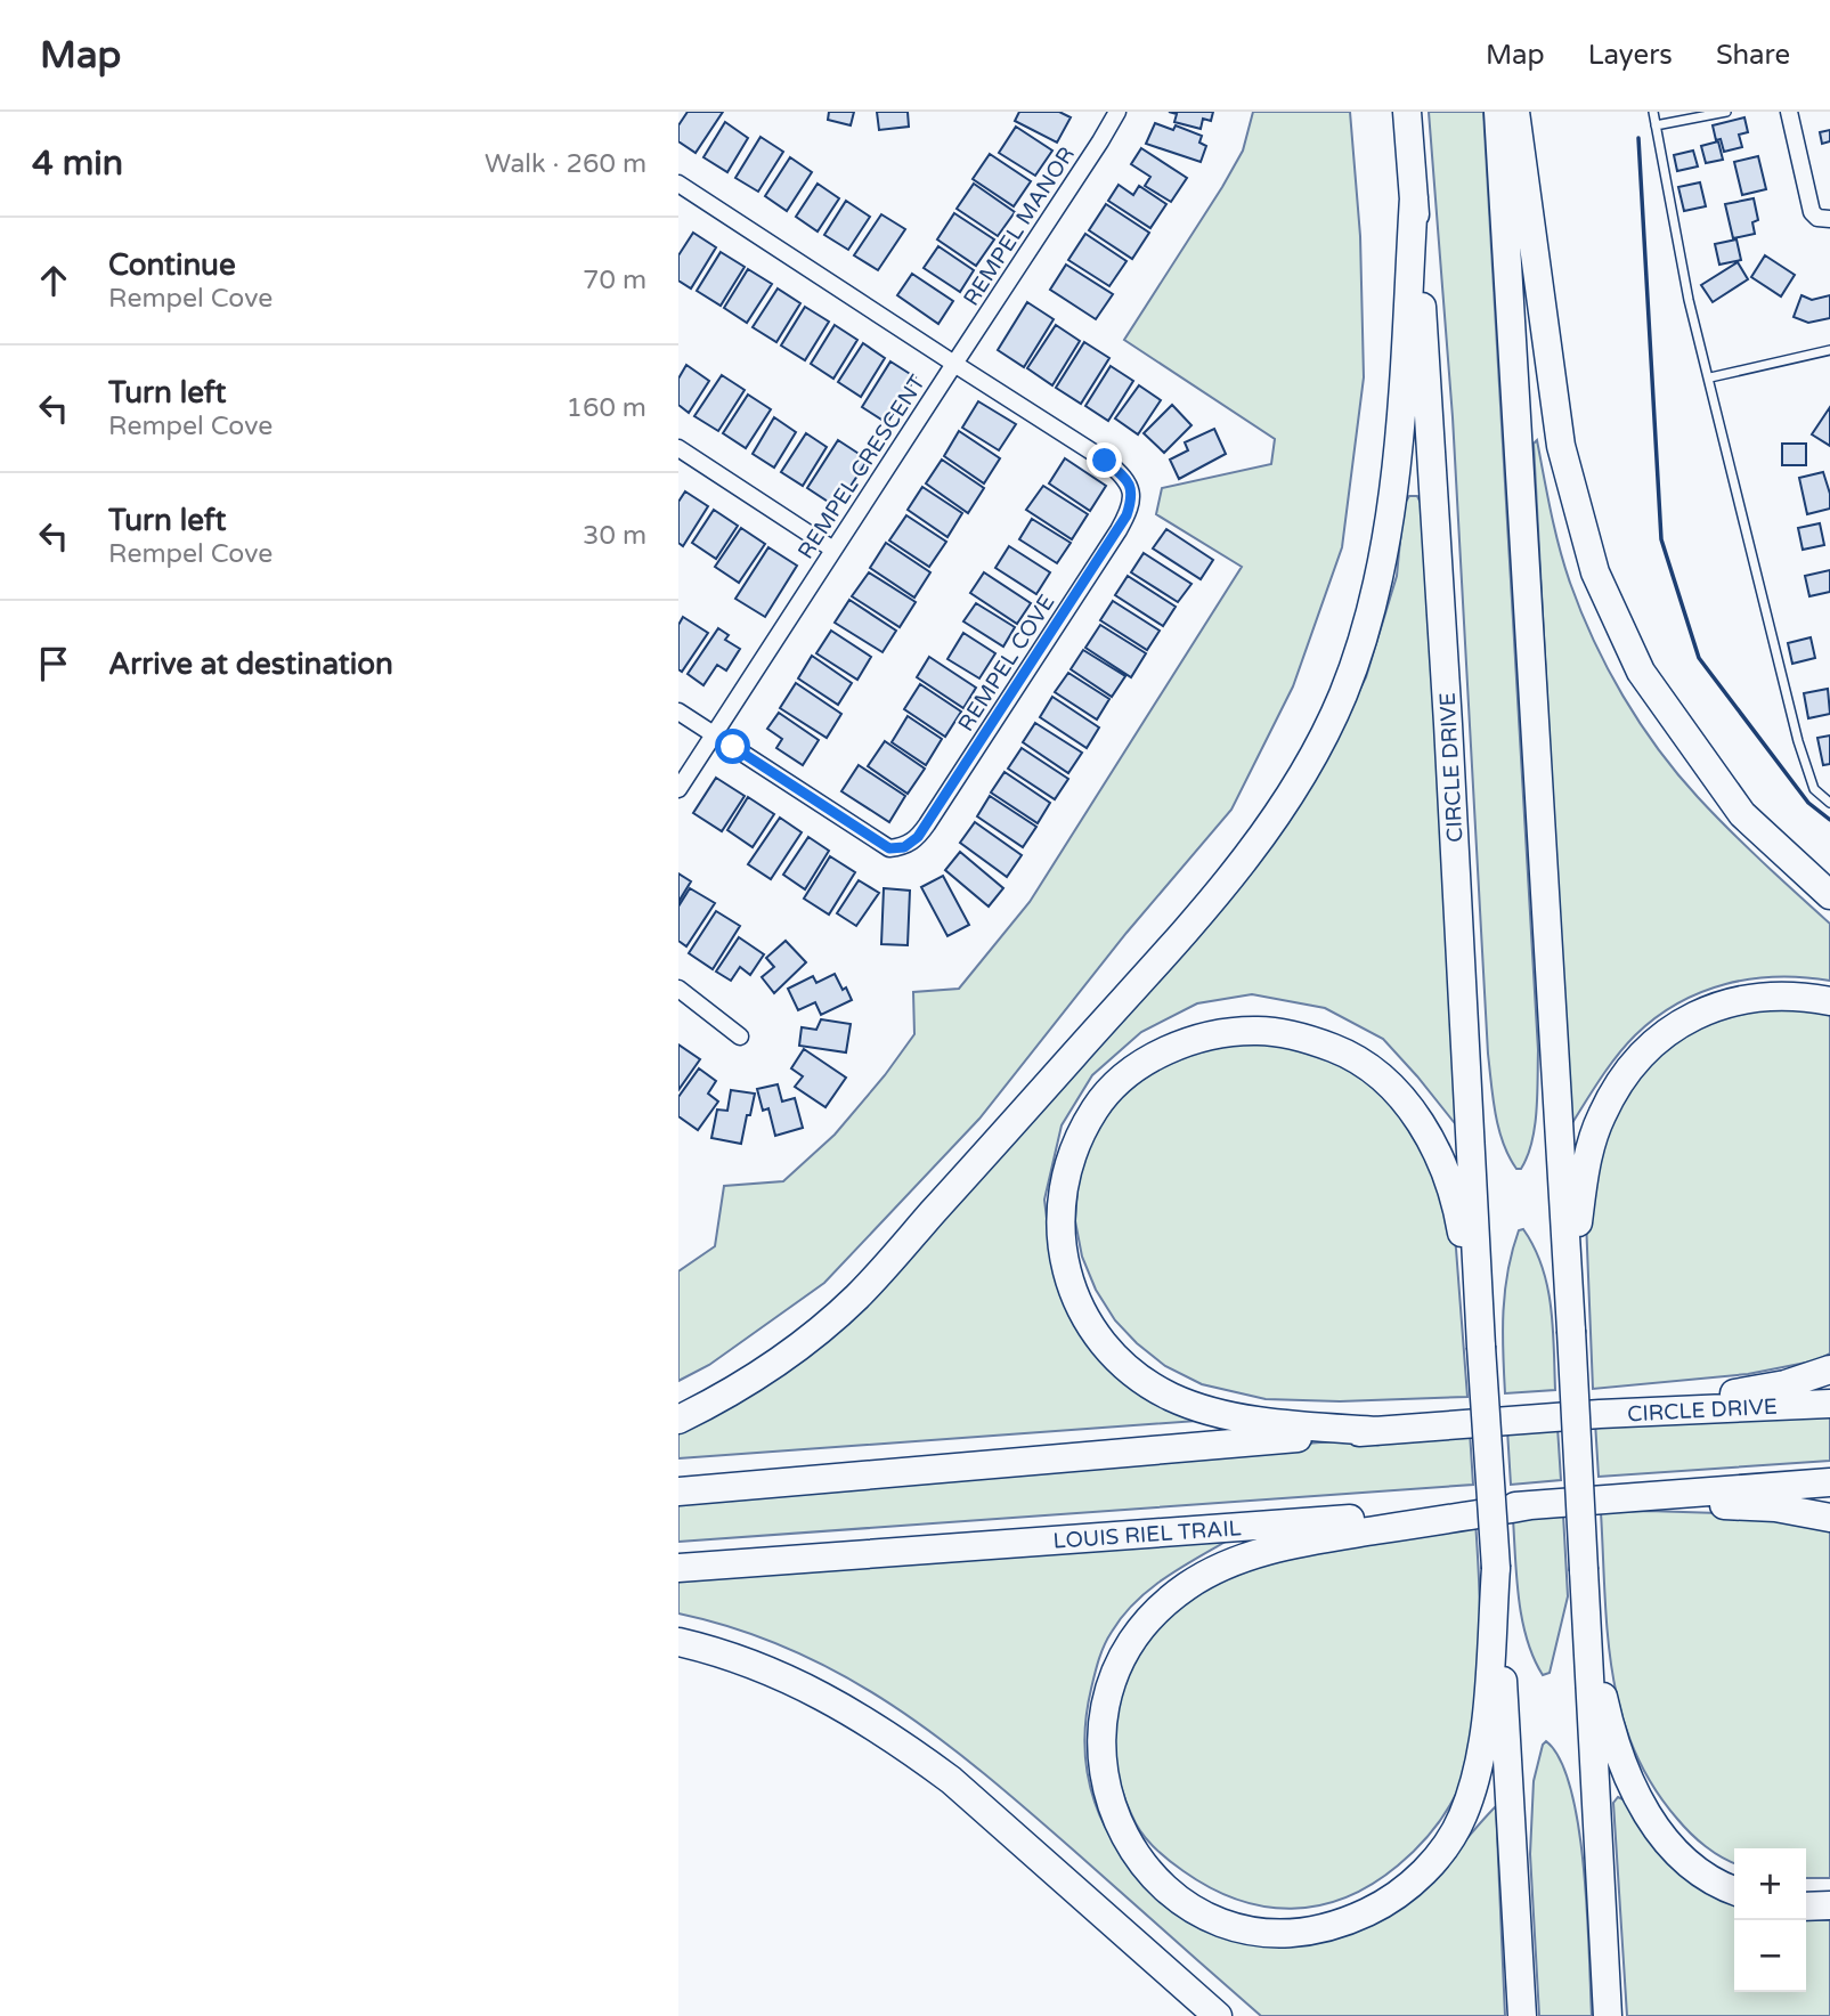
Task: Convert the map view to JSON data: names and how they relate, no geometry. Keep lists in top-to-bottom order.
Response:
{
  "streets": {
    "highway": ["CIRCLE DRIVE", "LOUIS RIEL TRAIL"],
    "street": ["REMPEL MANOR", "REMPEL CRESCENT", "REMPEL COVE"]
  },
  "crossings": [
    ["REMPEL MANOR", "REMPEL CRESCENT"],
    ["REMPEL MANOR", "REMPEL COVE"],
    ["REMPEL CRESCENT", "REMPEL COVE"]
  ],
  "page": {
    "header": "Map",
    "nav": ["Map", "Layers", "Share"],
    "heading": ["4 min", "Walk · 260 m"],
    "list": [
      ["Continue", "Rempel Cove", "70 m"],
      ["Turn left", "Rempel Cove", "160 m"],
      ["Turn left", "Rempel Cove", "30 m"],
      "Arrive at destination"
    ],
    "map_buttons": ["+", "−"]
  }
}
